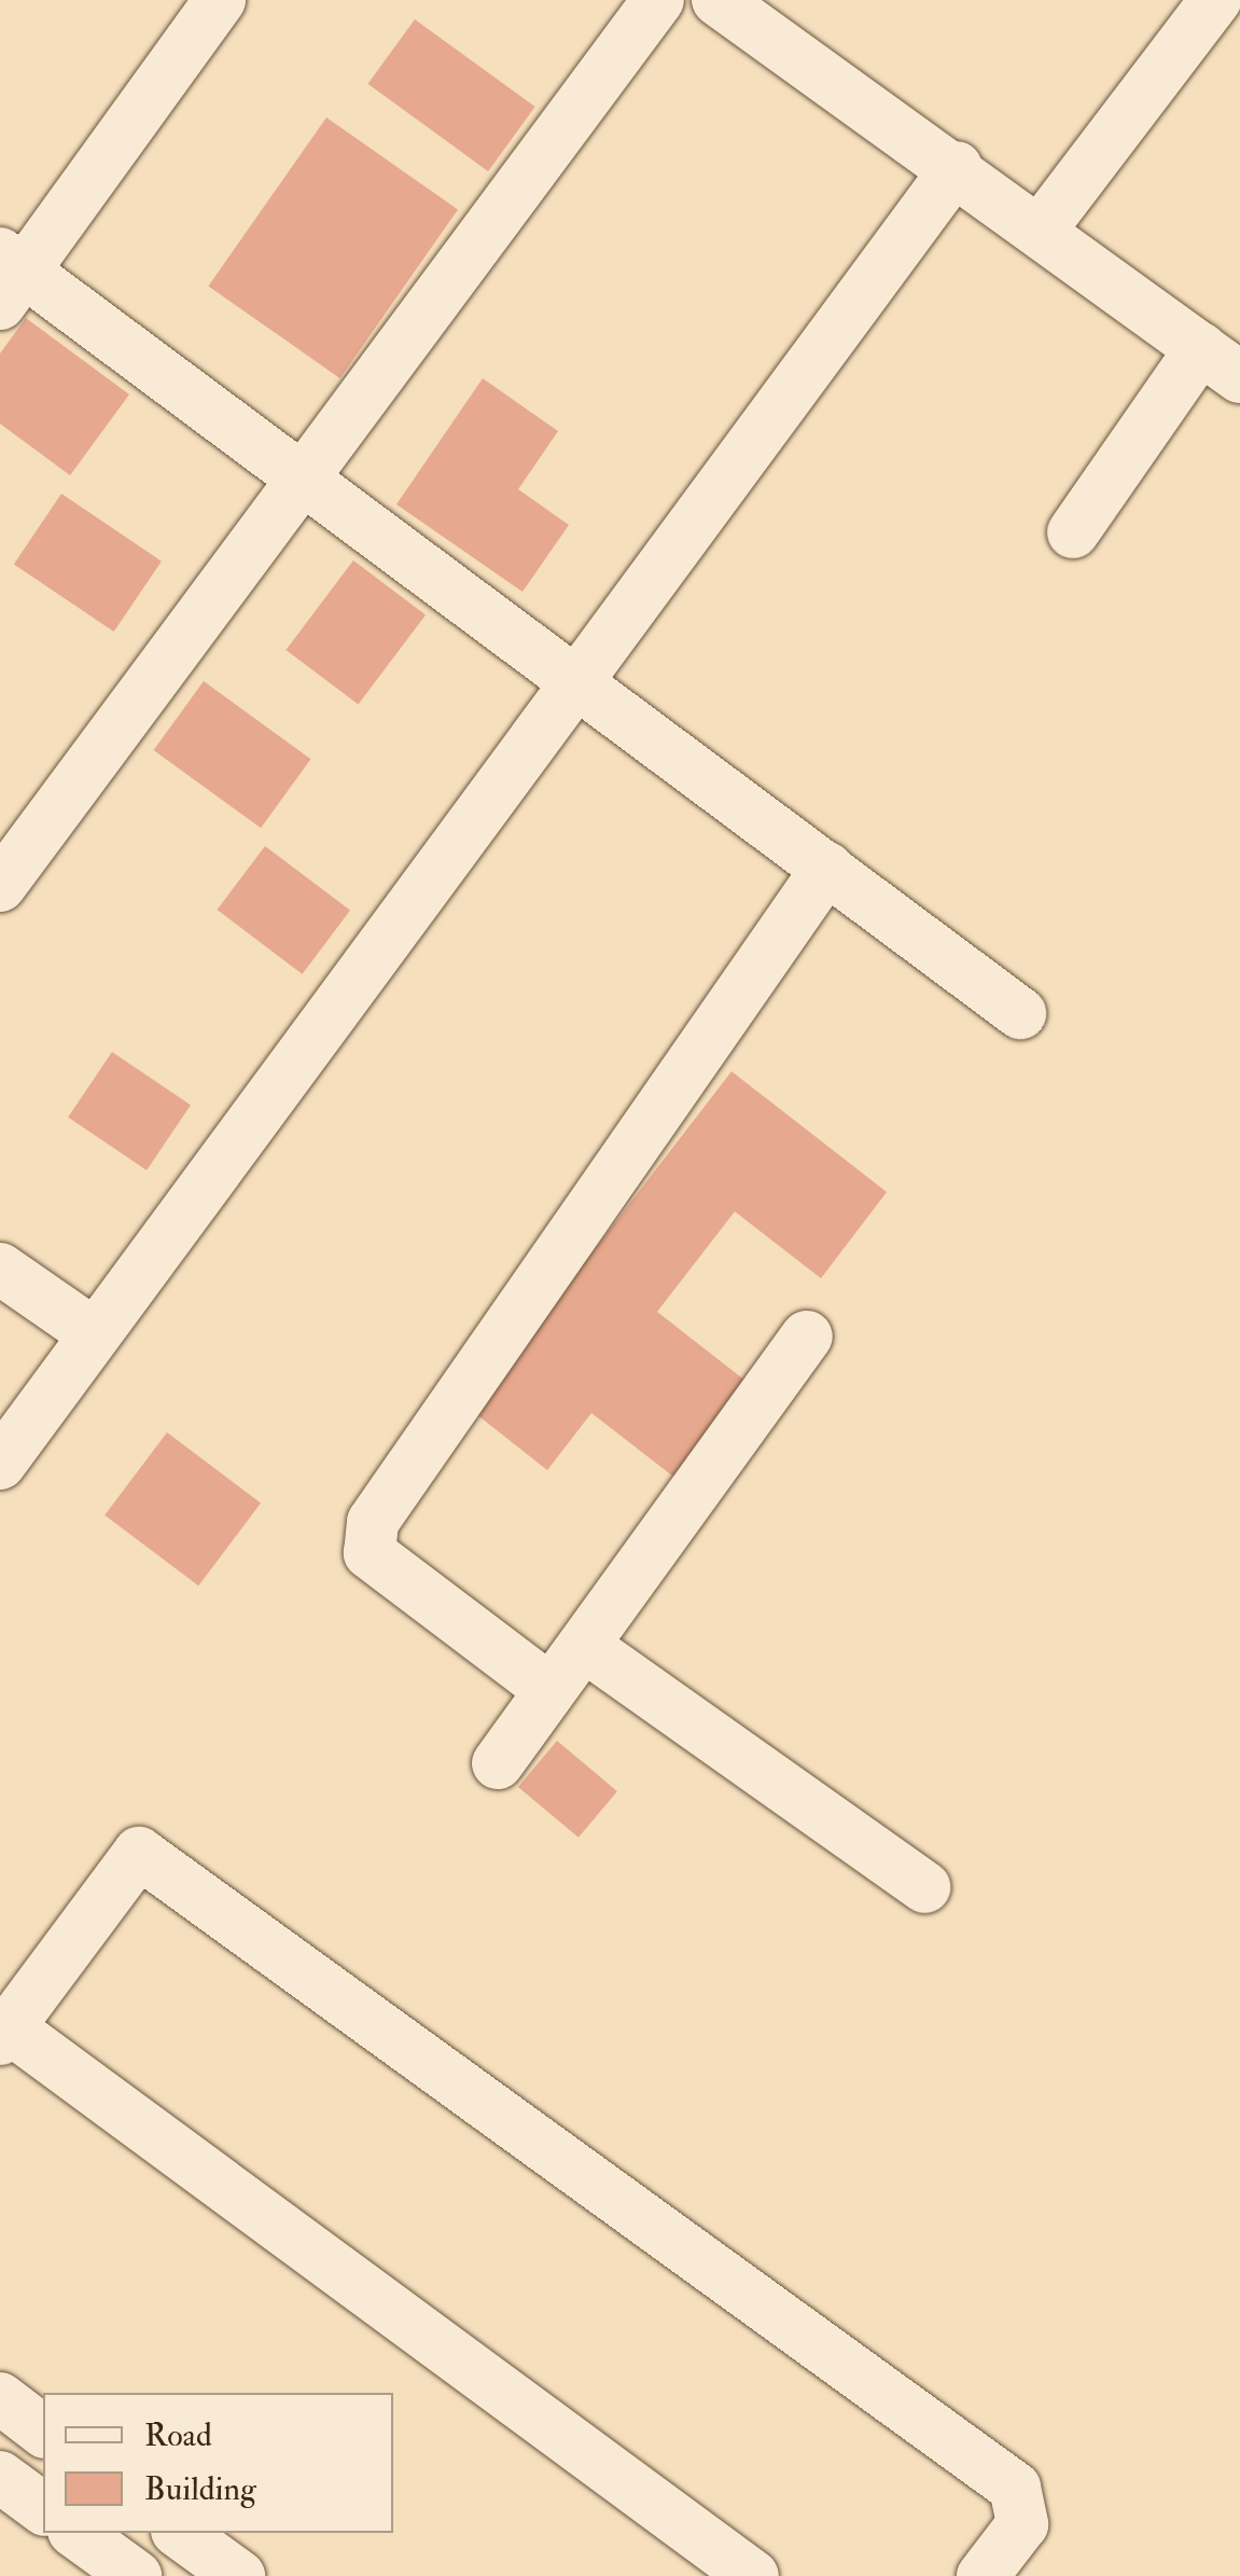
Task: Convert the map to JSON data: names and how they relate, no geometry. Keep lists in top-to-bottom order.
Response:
{
  "legend": ["Road", "Building"]
}
